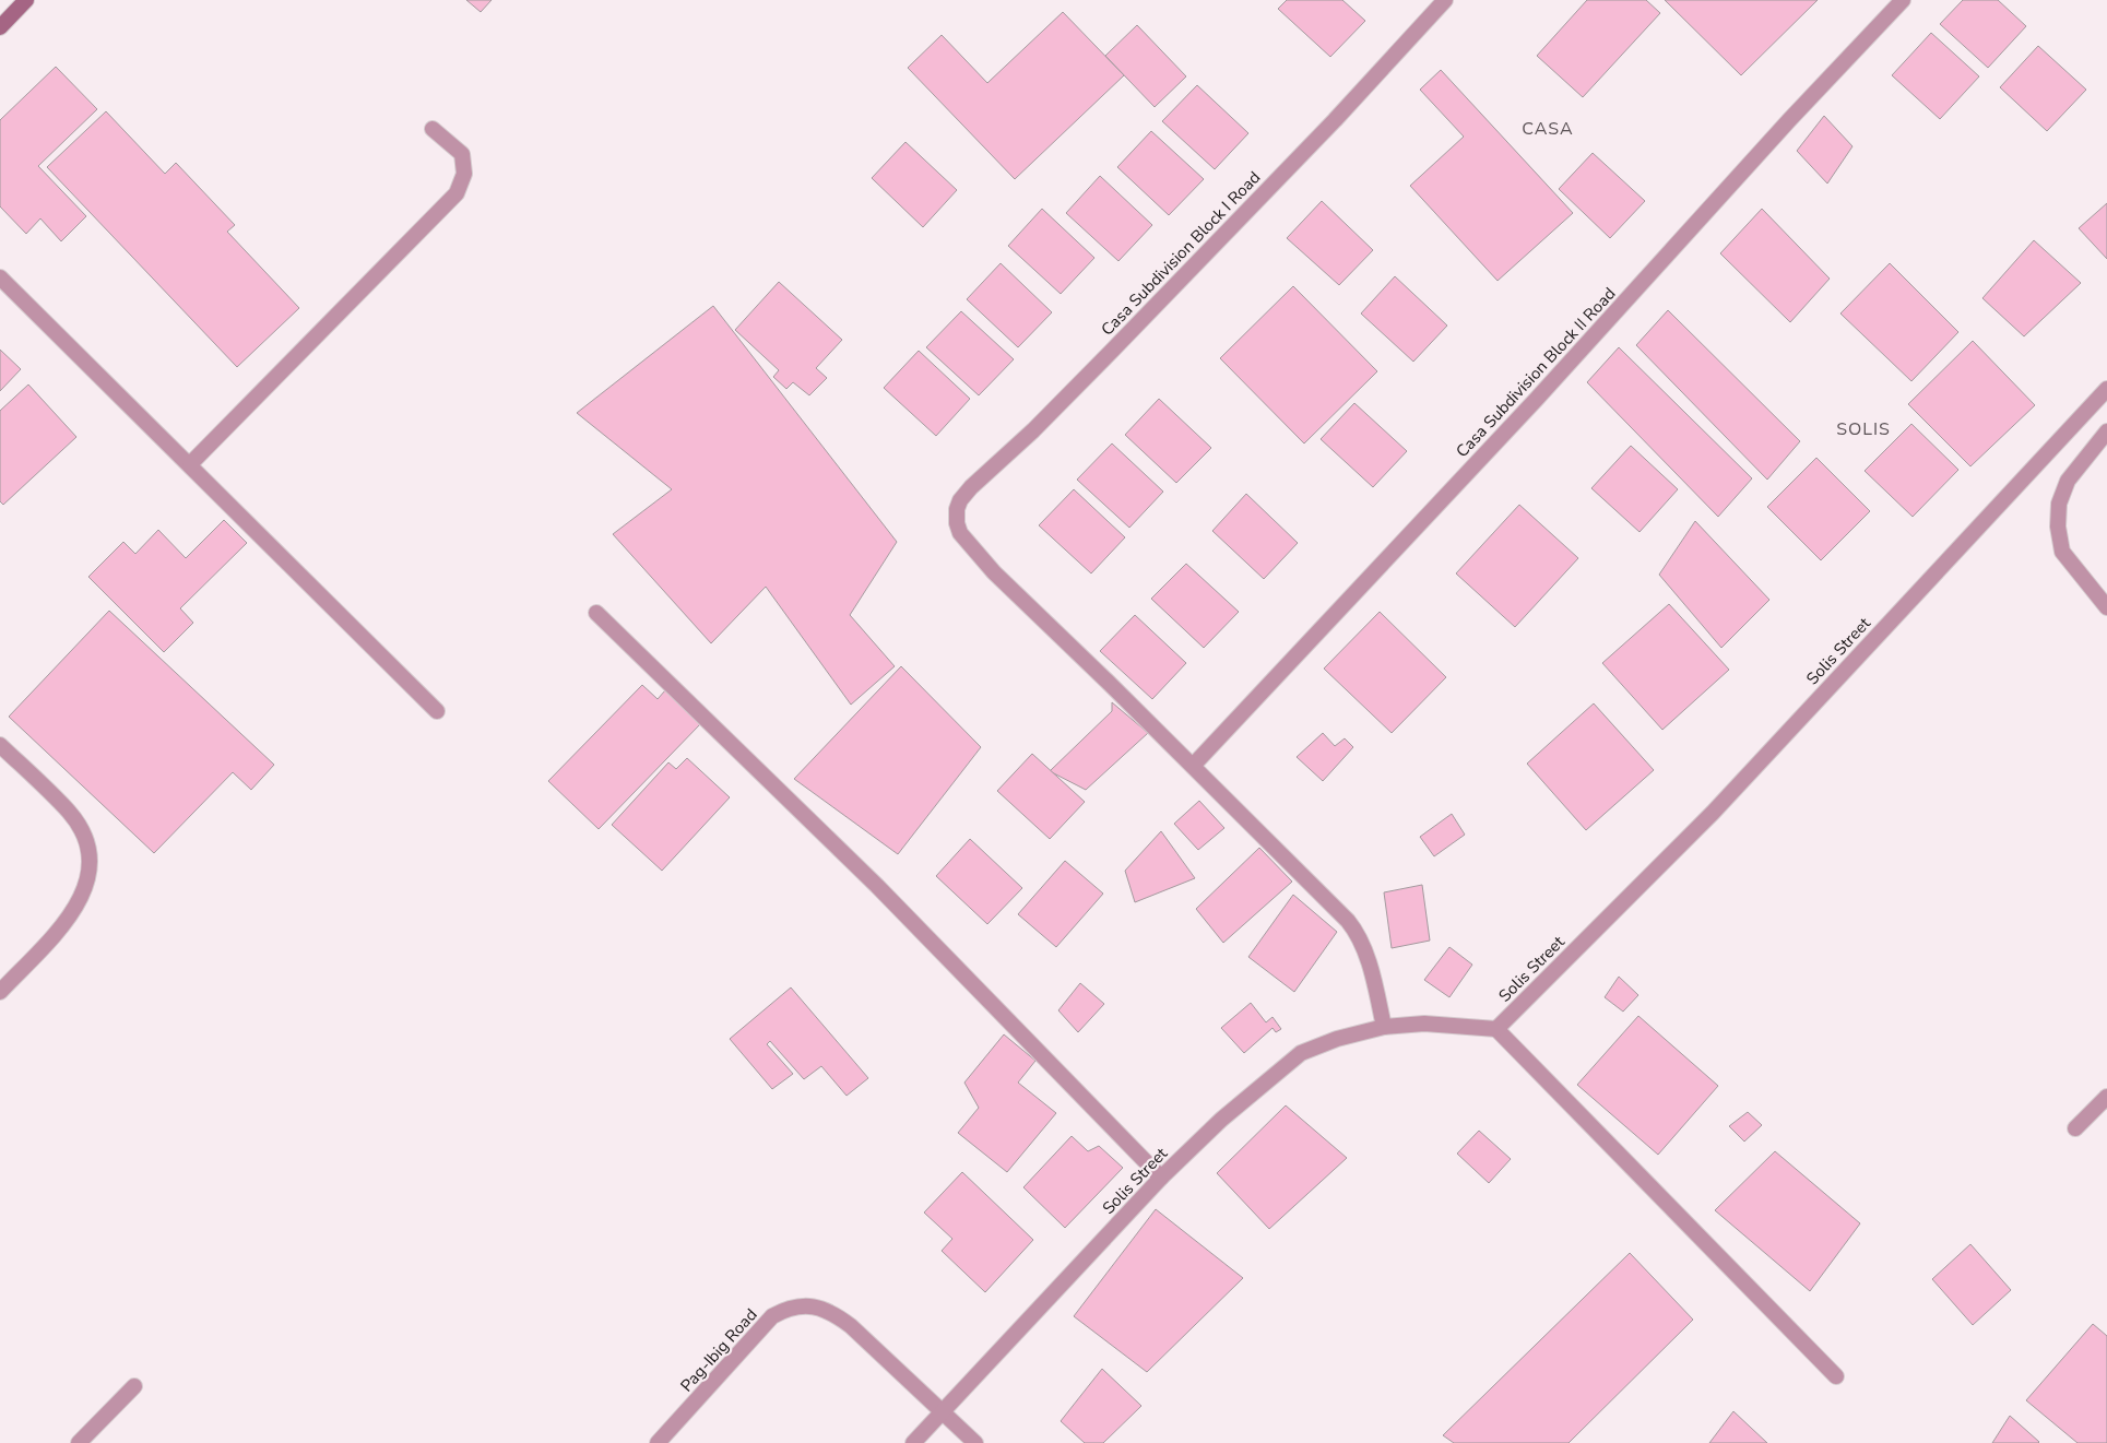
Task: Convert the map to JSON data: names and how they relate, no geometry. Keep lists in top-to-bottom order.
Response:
{
  "streets": {
    "street": [
      "Casa Subdivision Block I Road",
      "Casa Subdivision Block II Road",
      "Solis Street",
      "Pag-Ibig Road"
    ]
  },
  "crossings": [
    ["Casa Subdivision Block I Road", "Casa Subdivision Block II Road"],
    ["Solis Street", "Pag-Ibig Road"]
  ],
  "districts": ["CASA", "SOLIS"]
}
